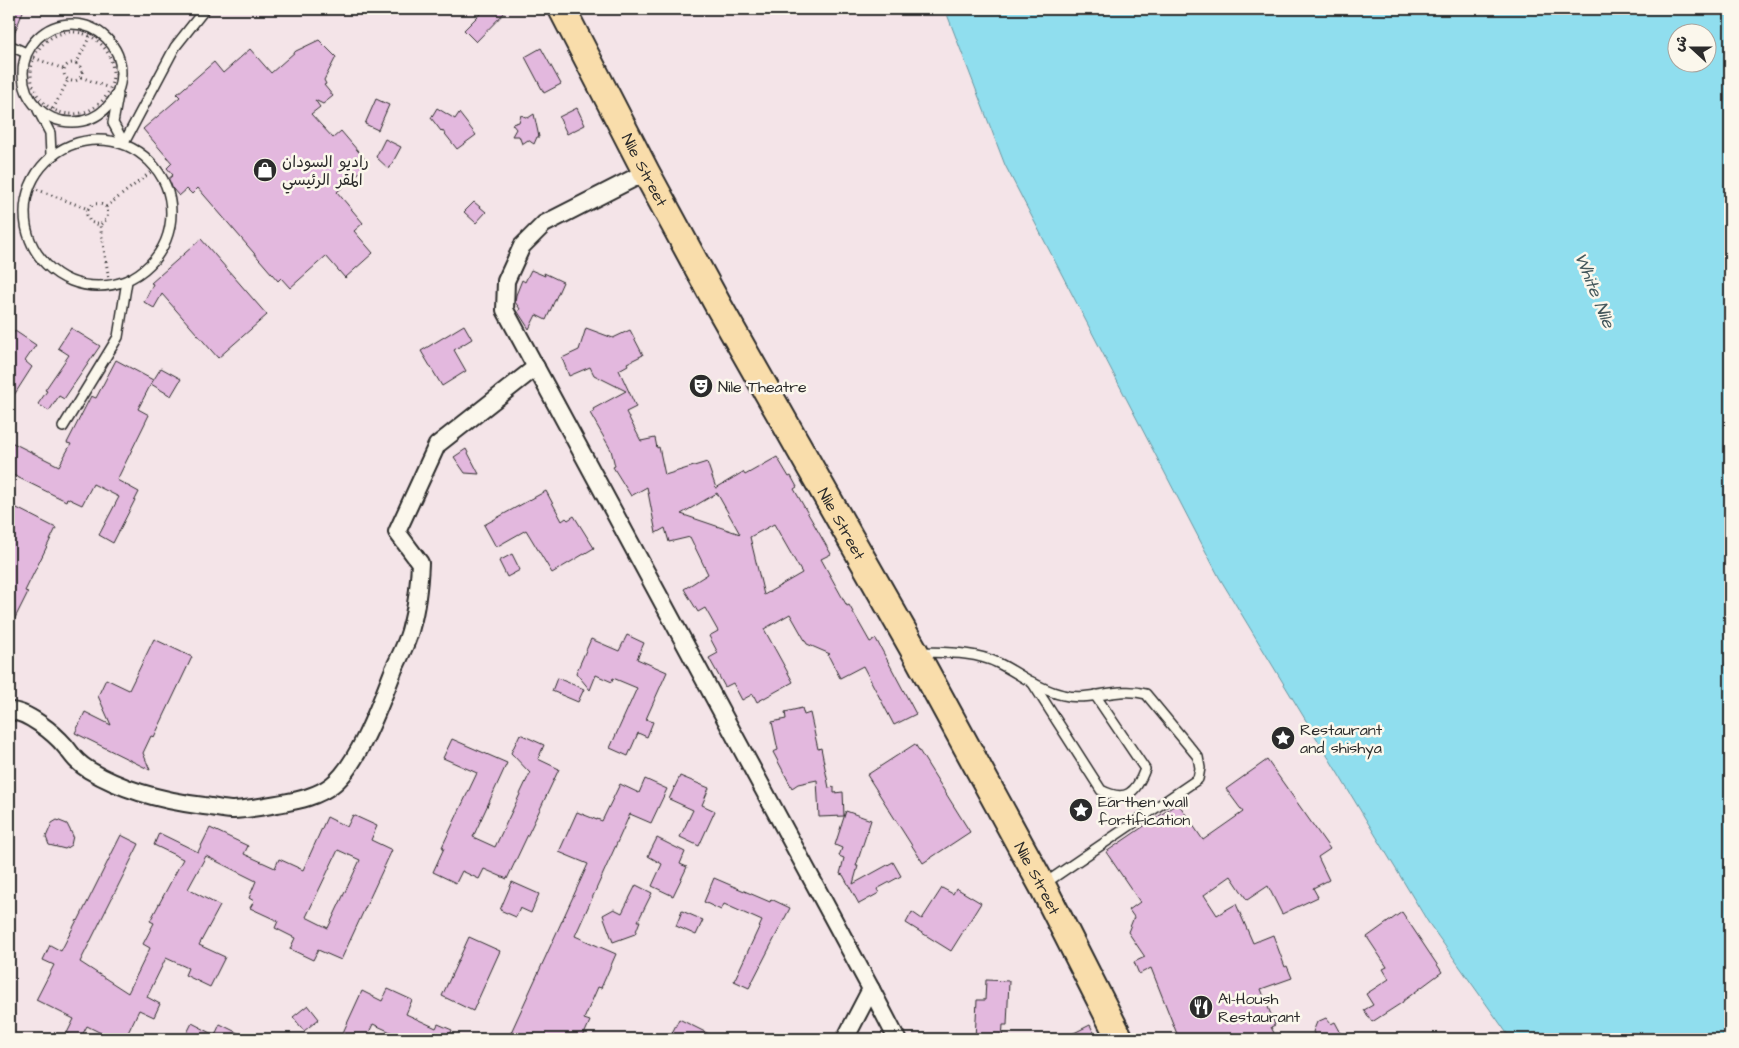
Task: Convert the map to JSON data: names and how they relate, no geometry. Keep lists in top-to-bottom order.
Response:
{
  "streets": {
    "main road": ["Nile Street"]
  },
  "water": ["White Nile"],
  "places": {
    "shop": ["راديو السودان المقر الرئيسي"],
    "theatre": ["Nile Theatre"],
    "place": ["Restaurant and shishya", "Earthen wall fortification"],
    "restaurant": ["Al-Housh Restaurant"]
  },
  "north": "left"
}
